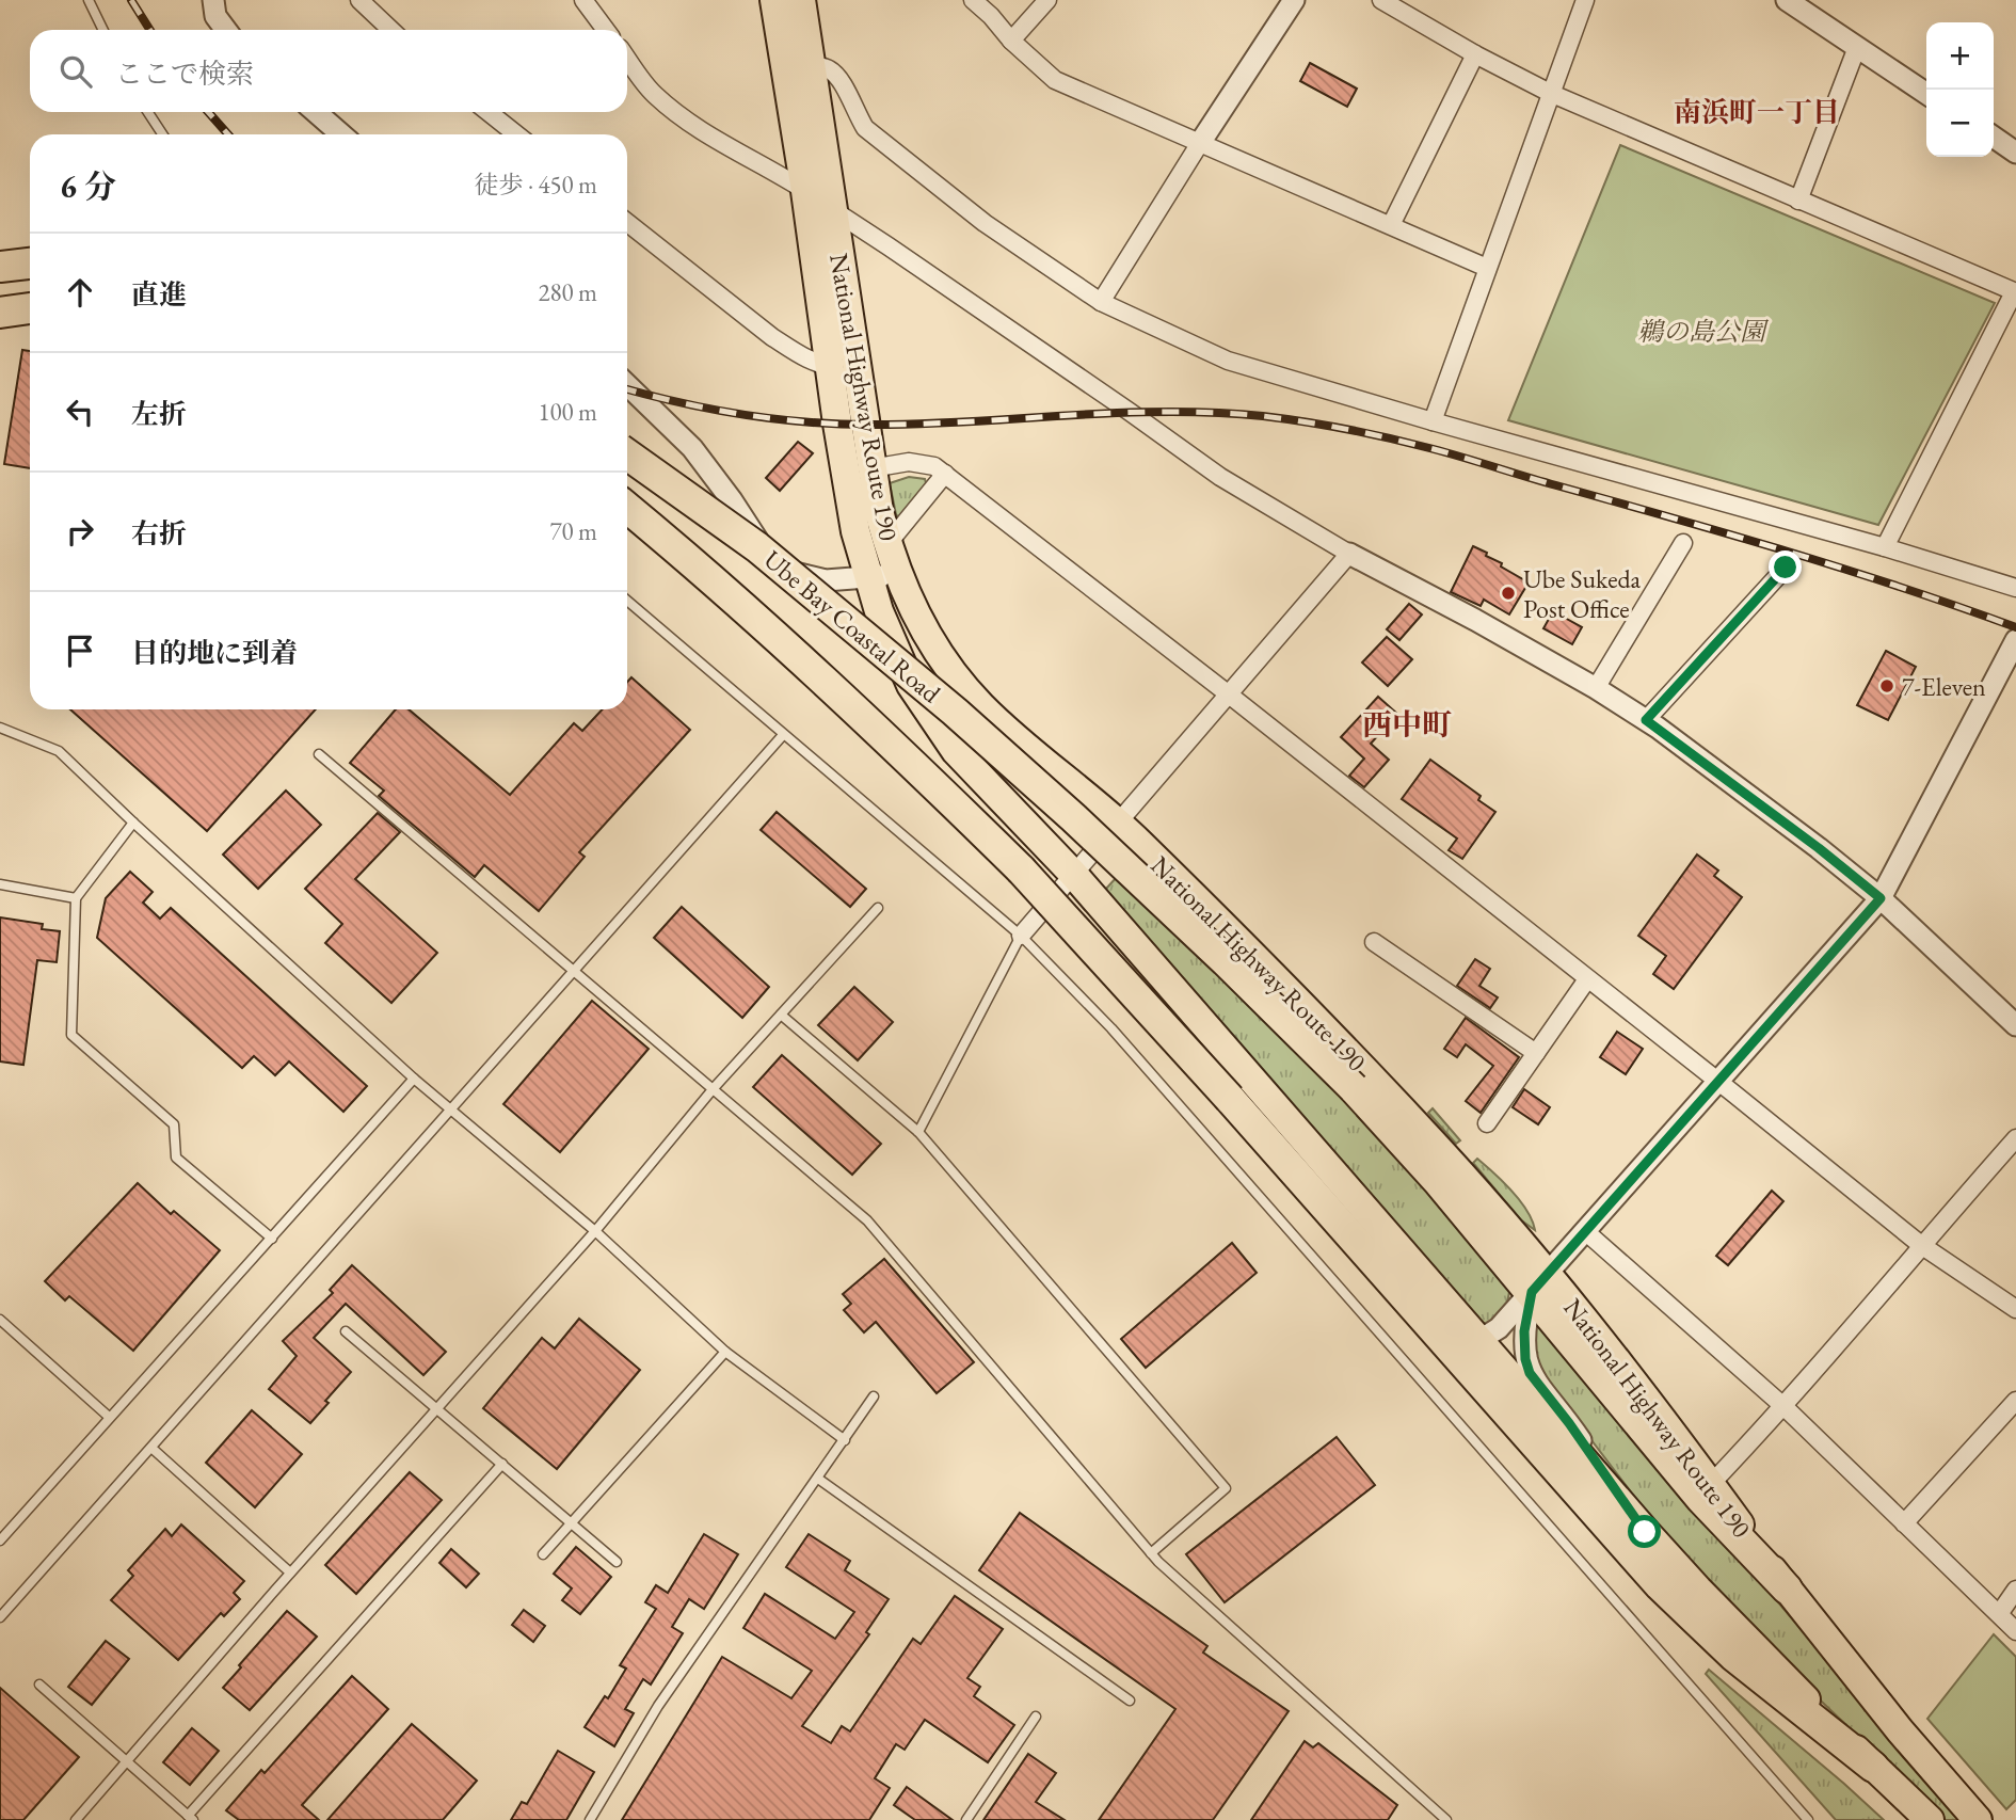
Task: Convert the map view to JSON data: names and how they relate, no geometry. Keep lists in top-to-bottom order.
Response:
{
  "streets": {
    "highway": ["National Highway Route 190", "Ube Bay Coastal Road"]
  },
  "crossings": [
    ["National Highway Route 190", "Ube Bay Coastal Road"]
  ],
  "districts": ["南浜町一丁目", "西中町"],
  "parks": ["鵜の島公園"],
  "places": ["Ube Sukeda Post Office", "7-Eleven"],
  "page": {
    "map_buttons": ["+", "−"],
    "search": "ここで検索",
    "heading": ["6 分", "徒歩 · 450 m"],
    "list": [
      ["直進", "280 m"],
      ["左折", "100 m"],
      ["右折", "70 m"],
      "目的地に到着"
    ]
  }
}
